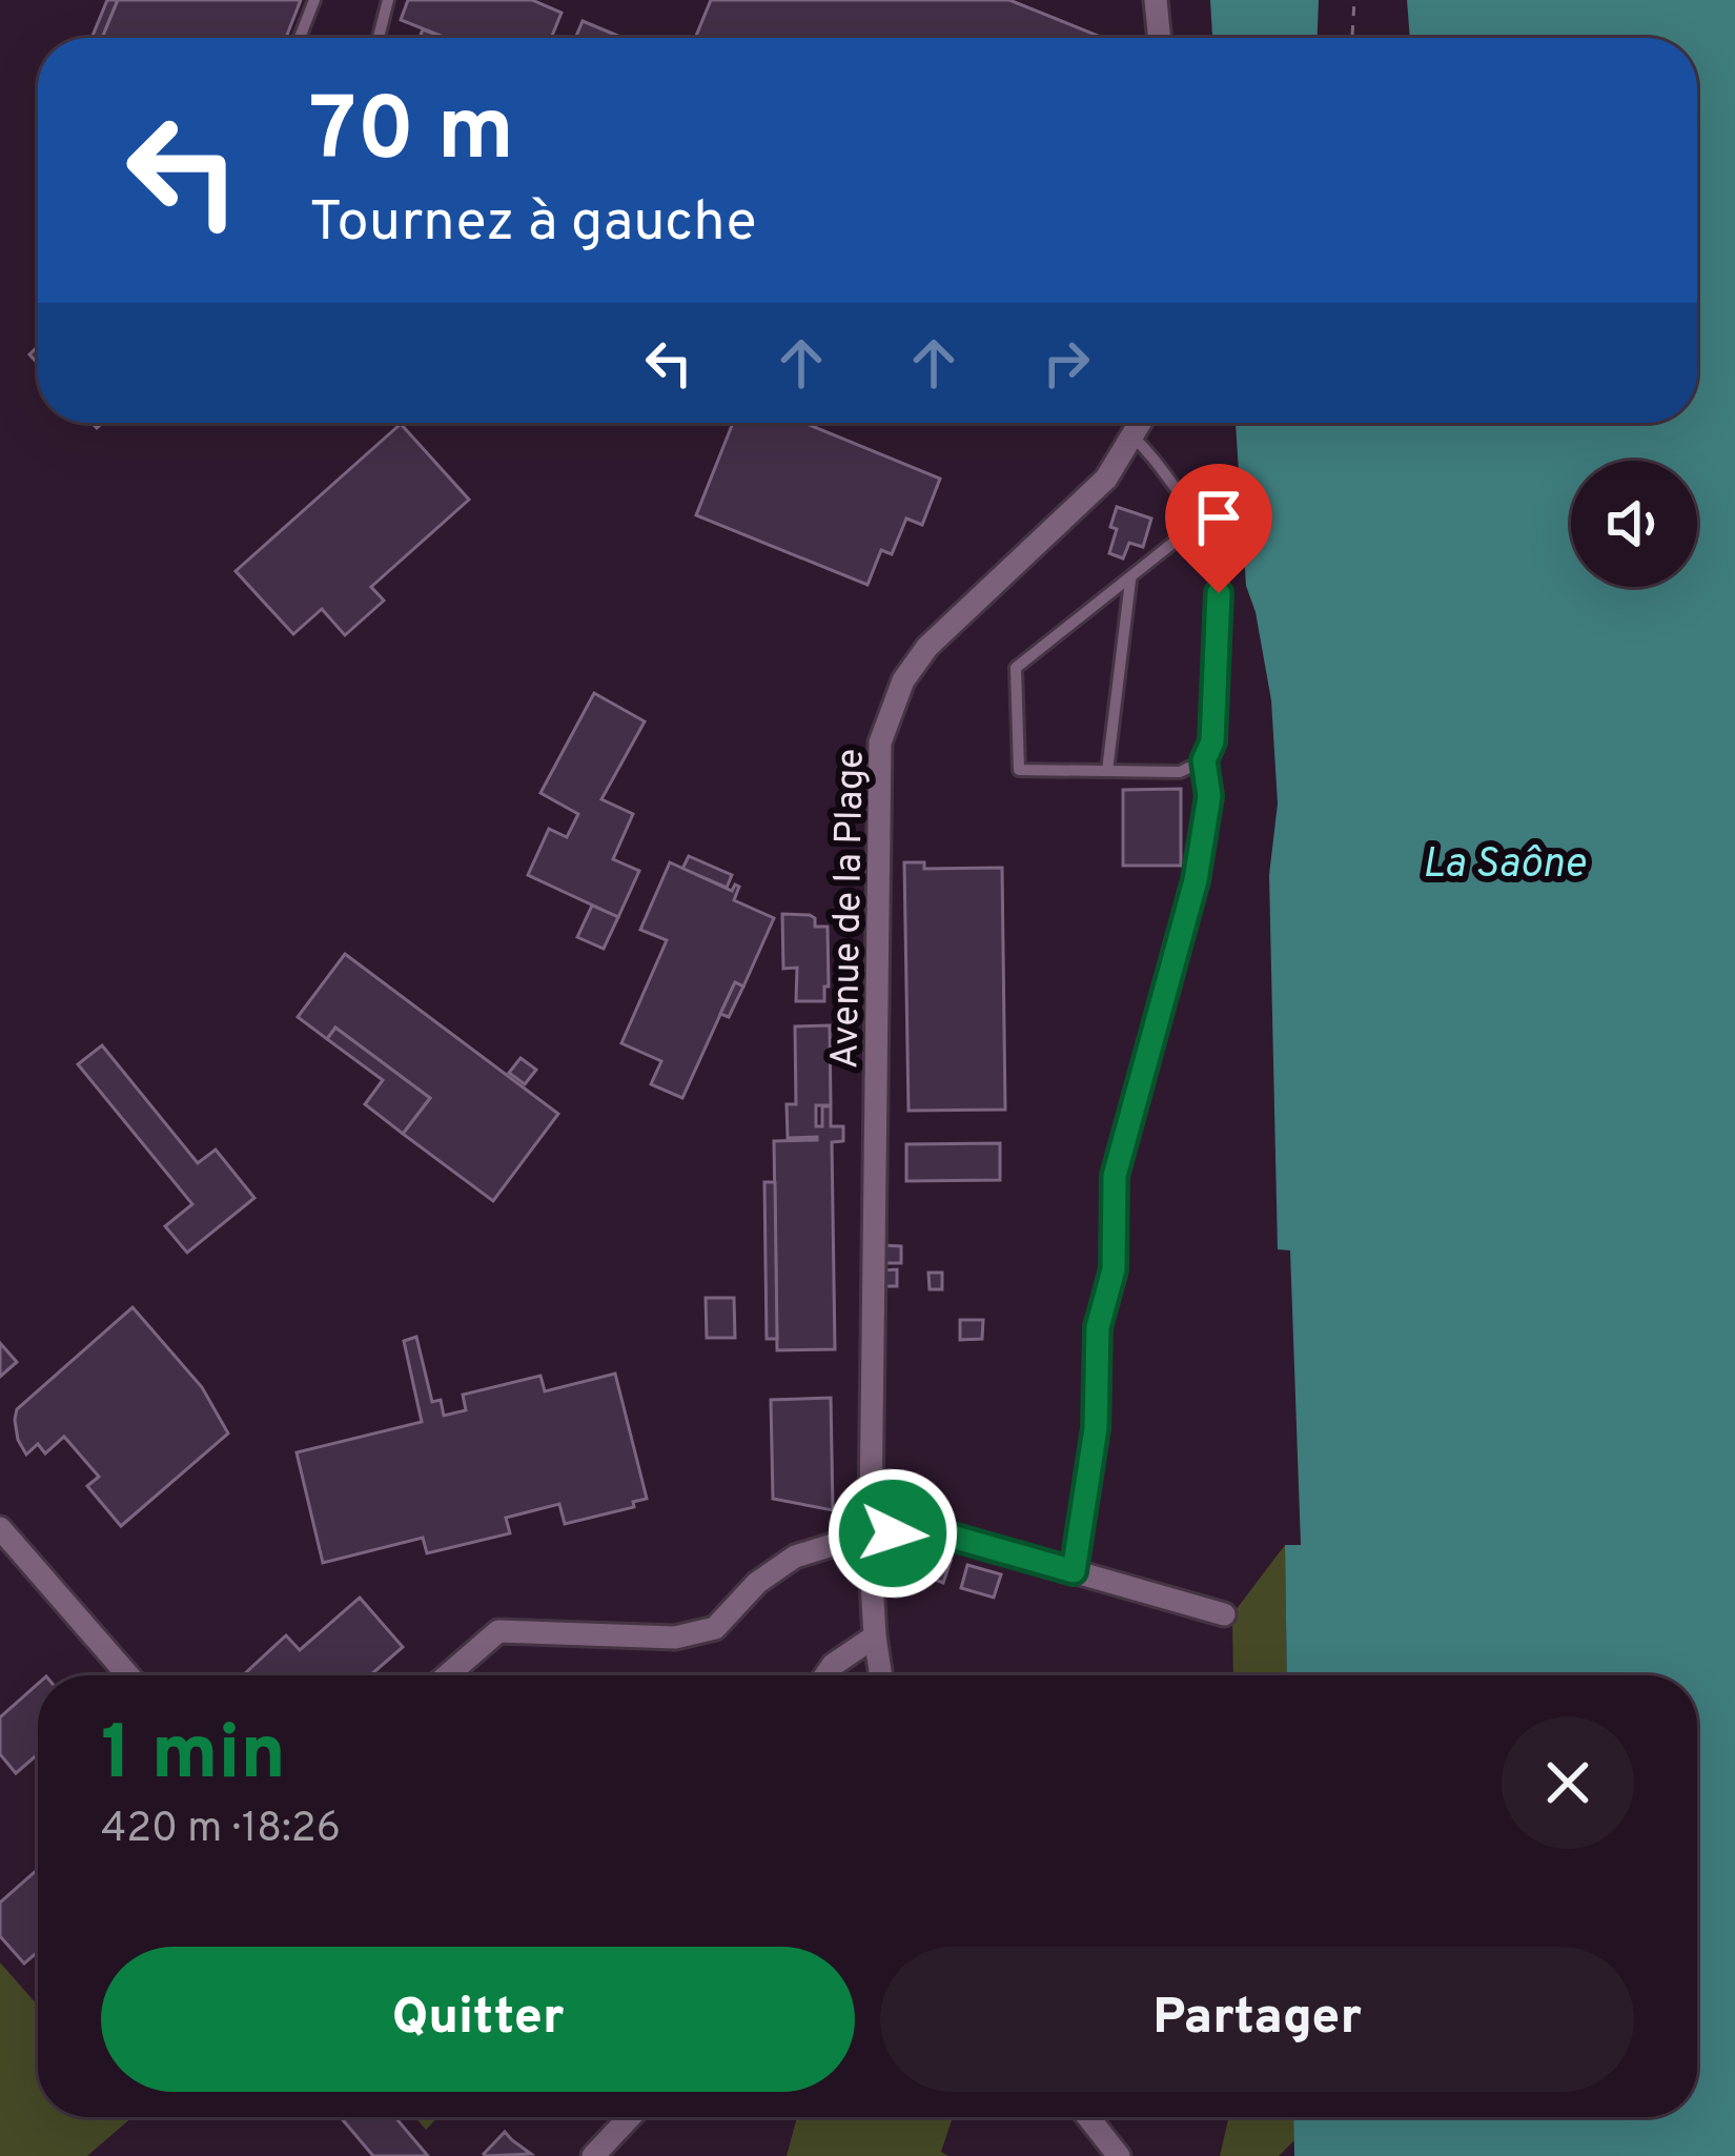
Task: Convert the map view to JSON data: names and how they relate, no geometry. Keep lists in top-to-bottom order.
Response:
{
  "streets": {
    "street": ["Avenue de la Plage"]
  },
  "water": ["La Saône"],
  "page": {
    "turn": ["70 m", "Tournez à gauche"],
    "heading": ["1 min", "420 m · 18:26"],
    "buttons": ["Quitter", "Partager"]
  }
}
